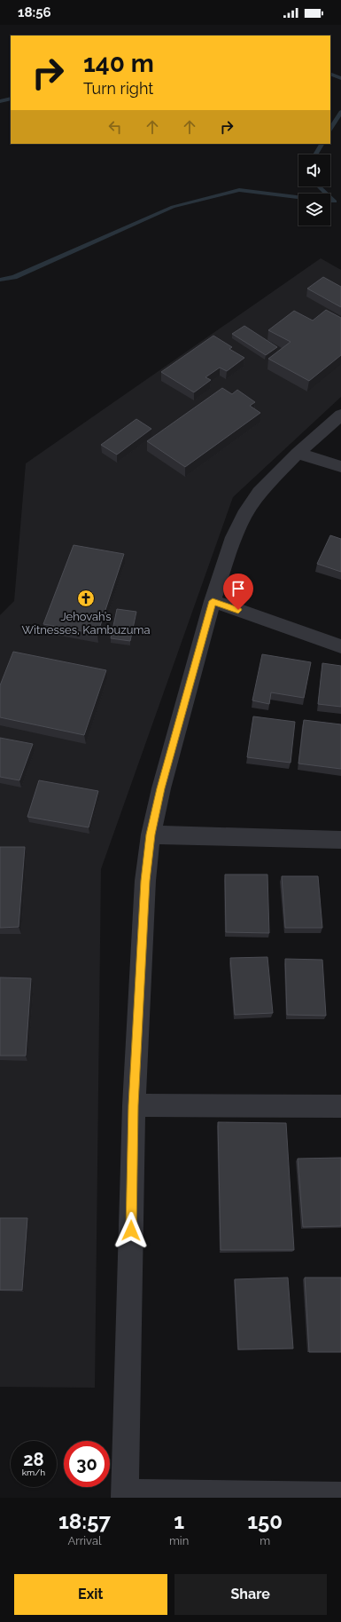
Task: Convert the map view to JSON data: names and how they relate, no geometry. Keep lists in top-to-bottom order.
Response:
{
  "places": {
    "church": ["Jehovah’s Witnesses, Kambuzuma"]
  },
  "page": {
    "status": "18:56",
    "turn": ["140 m", "Turn right"],
    "speed": "28 km/h",
    "limit": "30",
    "eta": [
      "18:57",
      "Arrival",
      "1",
      "min",
      "150",
      "m"
    ],
    "buttons": ["Exit", "Share"]
  }
}
